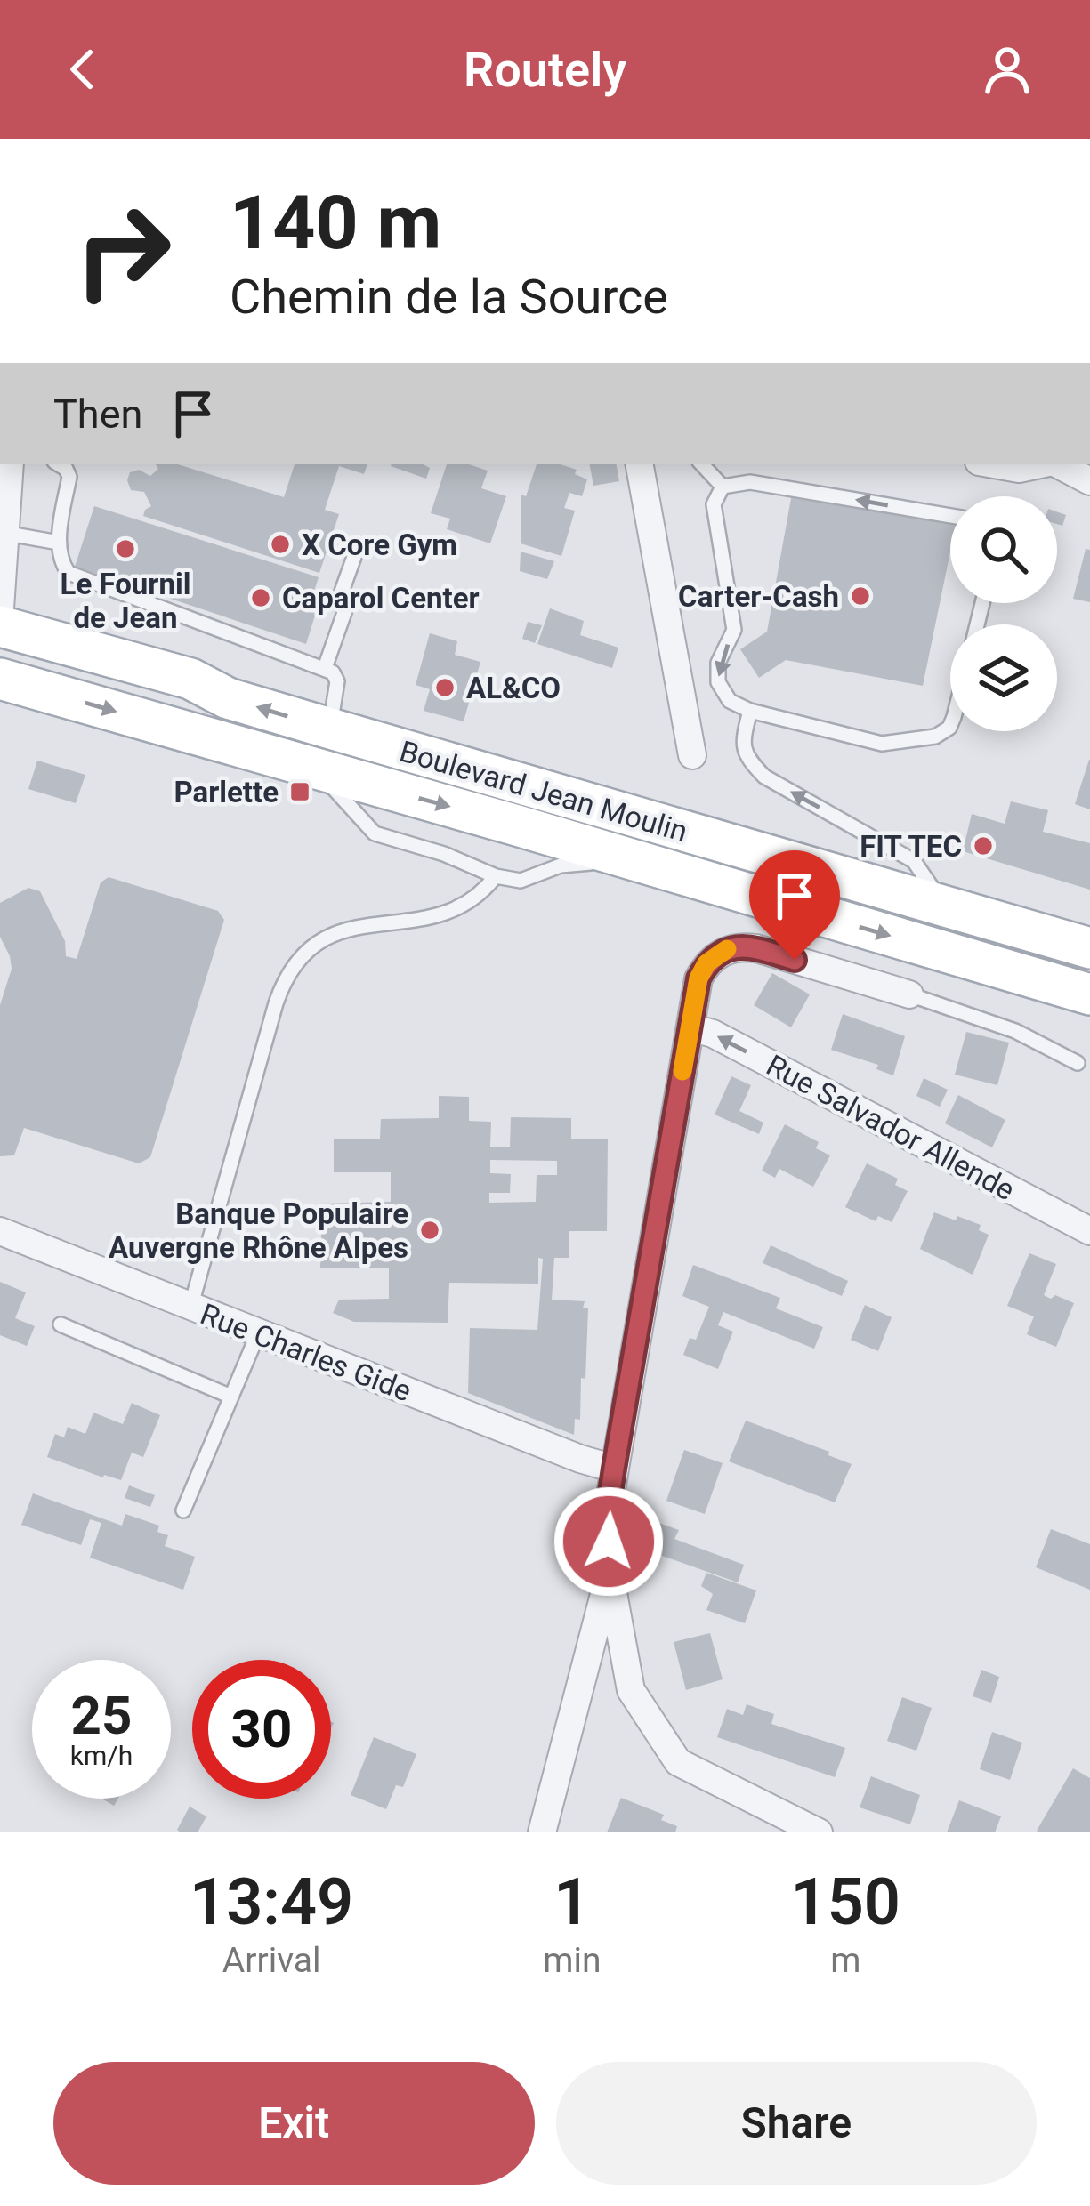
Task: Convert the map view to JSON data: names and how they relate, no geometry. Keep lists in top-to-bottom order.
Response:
{
  "streets": {
    "main road": ["Boulevard Jean Moulin"],
    "street": ["Rue Salvador Allende", "Rue Charles Gide"]
  },
  "one_way": ["Rue Salvador Allende"],
  "places": {
    "other": [
      "X Core Gym",
      "Le Fournil de Jean",
      "Carter-Cash",
      "Caparol Center",
      "AL&CO",
      "FIT TEC",
      "Banque Populaire Auvergne Rhône Alpes"
    ],
    "transit": ["Parlette"]
  },
  "page": {
    "header": "Routely",
    "turn": ["140 m", "Chemin de la Source"],
    "then": "Then",
    "speed": "25 km/h",
    "limit": "30",
    "eta": [
      "13:49",
      "Arrival",
      "1",
      "min",
      "150",
      "m"
    ],
    "buttons": ["Exit", "Share"]
  }
}
